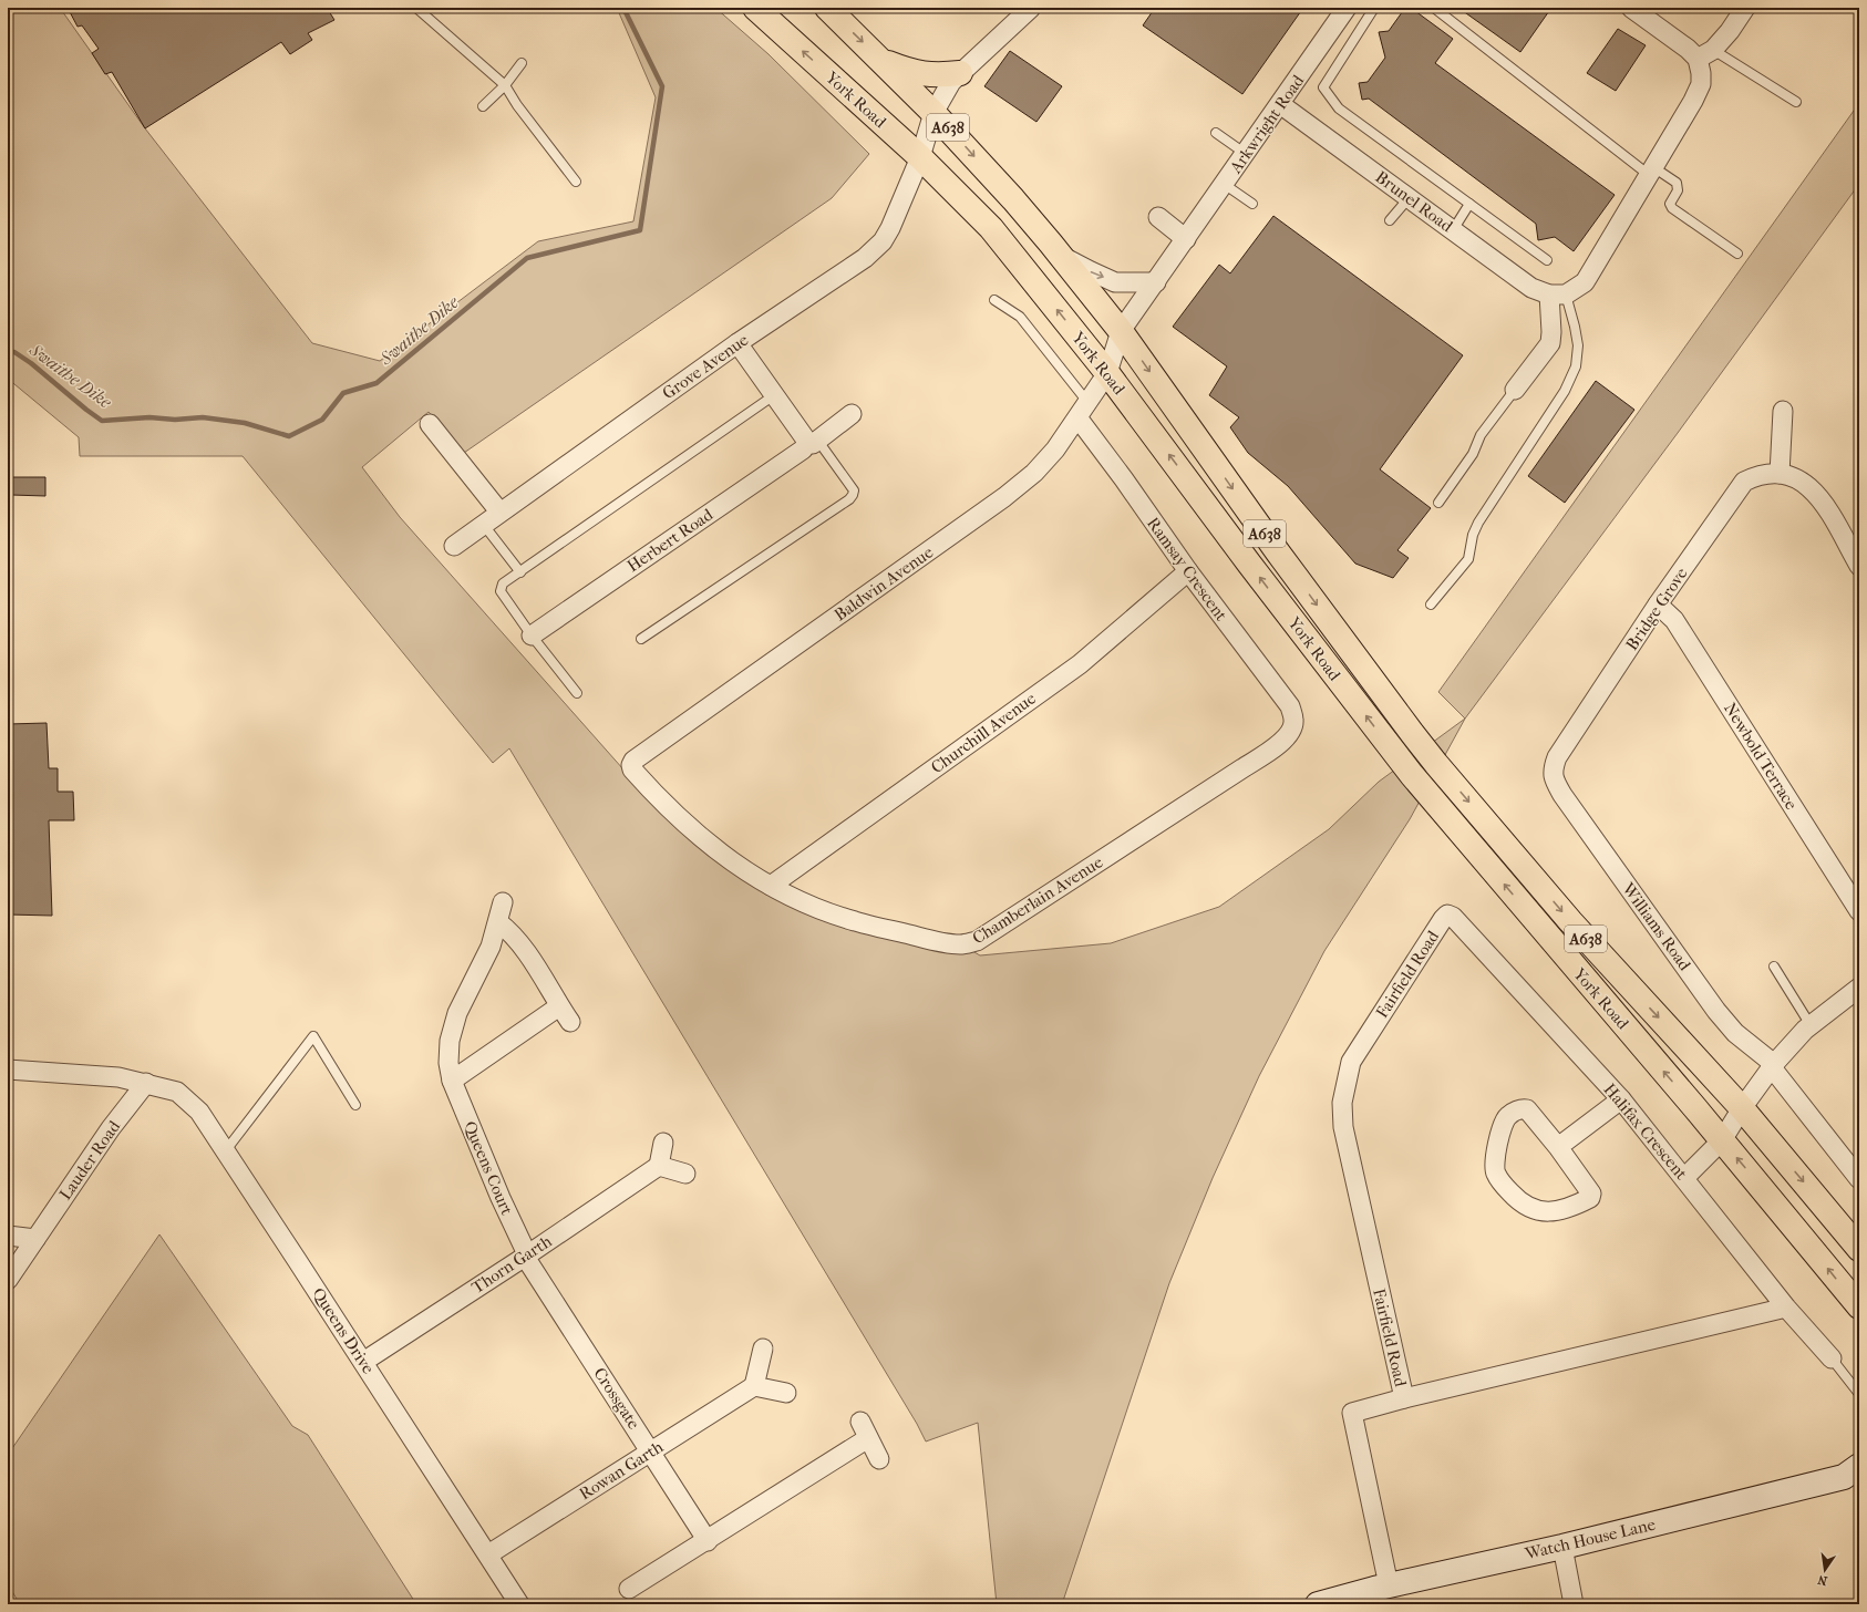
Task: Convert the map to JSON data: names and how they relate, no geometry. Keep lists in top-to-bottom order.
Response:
{
  "streets": {
    "highway": ["York Road", "A638"],
    "street": [
      "Arkwright Road",
      "Brunel Road",
      "Grove Avenue",
      "Herbert Road",
      "Ramsay Crescent",
      "Baldwin Avenue",
      "Bridge Grove",
      "Churchill Avenue",
      "Newbold Terrace",
      "Chamberlain Avenue",
      "Williams Road",
      "Fairfield Road",
      "Halifax Crescent",
      "Lauder Road",
      "Queens Court",
      "Thorn Garth",
      "Queens Drive",
      "Crossgate",
      "Rowan Garth",
      "Watch House Lane"
    ]
  },
  "crossings": [
    ["York Road", "Arkwright Road"],
    ["York Road", "Grove Avenue"],
    ["York Road", "Baldwin Avenue"],
    ["Arkwright Road", "Brunel Road"],
    ["Arkwright Road", "Baldwin Avenue"],
    ["Ramsay Crescent", "Baldwin Avenue"],
    ["Ramsay Crescent", "Churchill Avenue"],
    ["Ramsay Crescent", "Chamberlain Avenue"],
    ["Baldwin Avenue", "Chamberlain Avenue"],
    ["Bridge Grove", "Newbold Terrace"],
    ["Bridge Grove", "Williams Road"],
    ["Churchill Avenue", "Chamberlain Avenue"],
    ["Fairfield Road", "Halifax Crescent"],
    ["Lauder Road", "Queens Drive"],
    ["Queens Court", "Thorn Garth"],
    ["Queens Court", "Crossgate"],
    ["Thorn Garth", "Queens Drive"],
    ["Thorn Garth", "Crossgate"],
    ["Queens Drive", "Rowan Garth"],
    ["Crossgate", "Rowan Garth"]
  ],
  "water": ["Swaithe Dike"],
  "north": "bottom"
}
